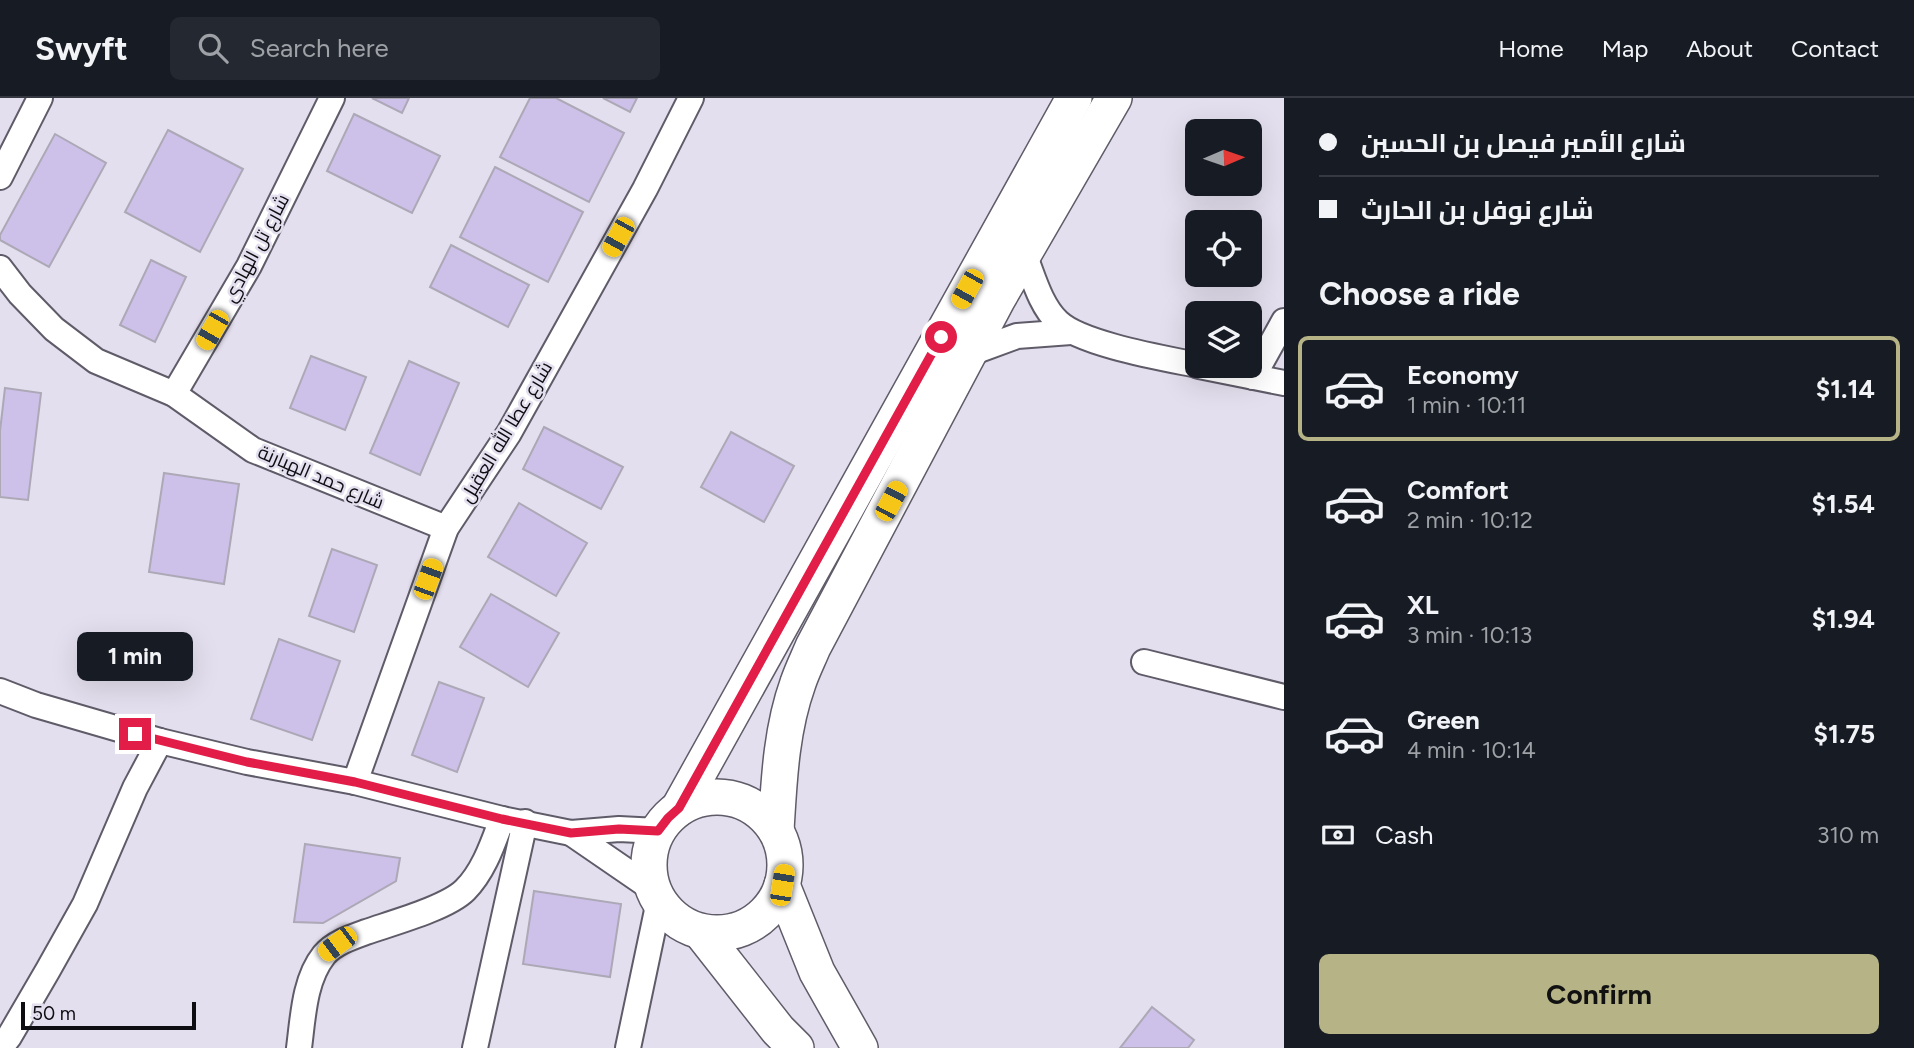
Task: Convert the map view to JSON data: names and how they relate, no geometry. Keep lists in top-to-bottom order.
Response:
{
  "streets": {
    "street": ["شارع تل الهادي", "شارع عطا الله العقيل", "شارع حمد الهبارنة"]
  },
  "crossings": [
    ["شارع تل الهادي", "شارع حمد الهبارنة"],
    ["شارع عطا الله العقيل", "شارع حمد الهبارنة"]
  ],
  "scale_bar": "50 m",
  "north": "right",
  "page": {
    "header": "Swyft",
    "search": "Search here",
    "nav": [
      "Home",
      "Map",
      "About",
      "Contact"
    ],
    "banner": ["شارع الأمير فيصل بن الحسين", "شارع نوفل بن الحارث"],
    "heading": "Choose a ride",
    "list": [
      {
        "name": "Economy",
        "note": "1 min · 10:11",
        "value": "$1.14"
      },
      {
        "name": "Comfort",
        "note": "2 min · 10:12",
        "value": "$1.54"
      },
      {
        "name": "XL",
        "note": "3 min · 10:13",
        "value": "$1.94"
      },
      {
        "name": "Green",
        "note": "4 min · 10:14",
        "value": "$1.75"
      }
    ],
    "bubble": "1 min",
    "pay": ["Cash", "310 m"],
    "buttons": "Confirm",
    "scale": "50 m"
  }
}
